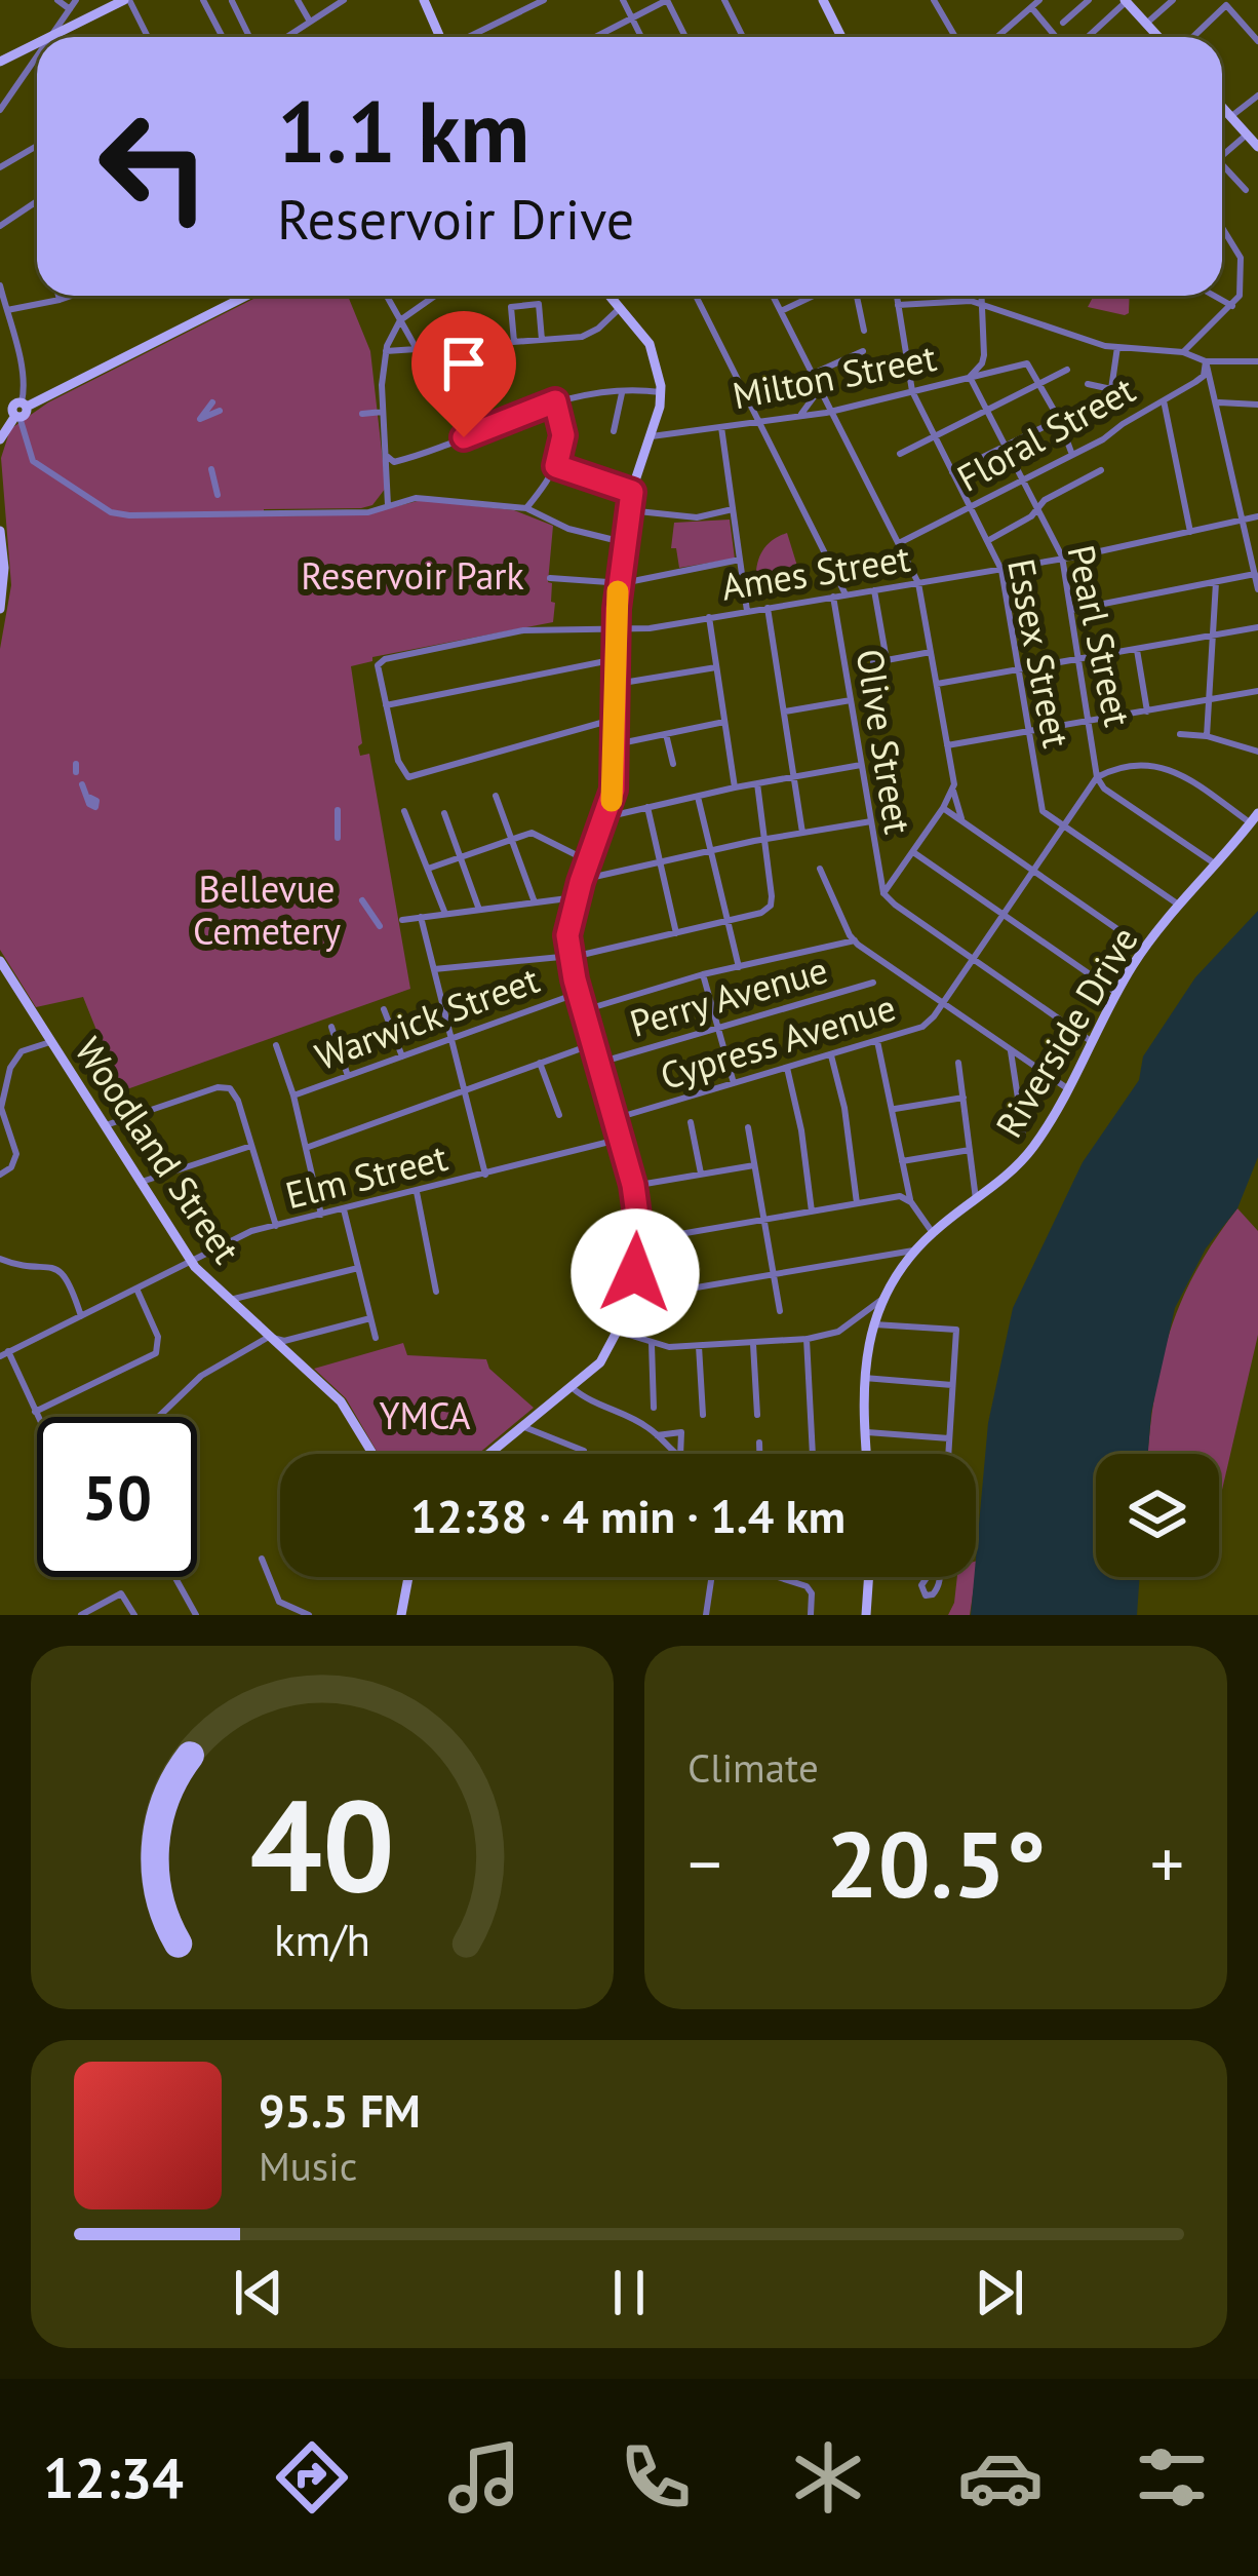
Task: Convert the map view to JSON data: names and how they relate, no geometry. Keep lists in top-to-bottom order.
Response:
{
  "streets": {
    "main road": ["Riverside Drive", "Woodland Street"],
    "street": [
      "Milton Street",
      "Floral Street",
      "Ames Street",
      "Pearl Street",
      "Essex Street",
      "Olive Street",
      "Perry Avenue",
      "Warwick Street",
      "Cypress Avenue",
      "Elm Street"
    ]
  },
  "crossings": [
    ["Milton Street", "Pearl Street"],
    ["Milton Street", "Essex Street"],
    ["Floral Street", "Pearl Street"],
    ["Floral Street", "Essex Street"],
    ["Ames Street", "Pearl Street"],
    ["Ames Street", "Essex Street"],
    ["Ames Street", "Olive Street"],
    ["Pearl Street", "Riverside Drive"],
    ["Pearl Street", "Cypress Avenue"],
    ["Essex Street", "Riverside Drive"],
    ["Essex Street", "Cypress Avenue"],
    ["Woodland Street", "Elm Street"]
  ],
  "parks": ["Reservoir Park", "Bellevue Cemetery", "YMCA"],
  "page": {
    "turn": ["1.1 km", "Reservoir Drive"],
    "limit": "50",
    "trip": "12:38 · 4 min · 1.4 km",
    "tile": "Climate",
    "heat": ["−", "20.5°", "+"],
    "song": ["95.5 FM", "Music"],
    "tabs": "12:34",
    "gauge": ["40", "km/h"]
  }
}
